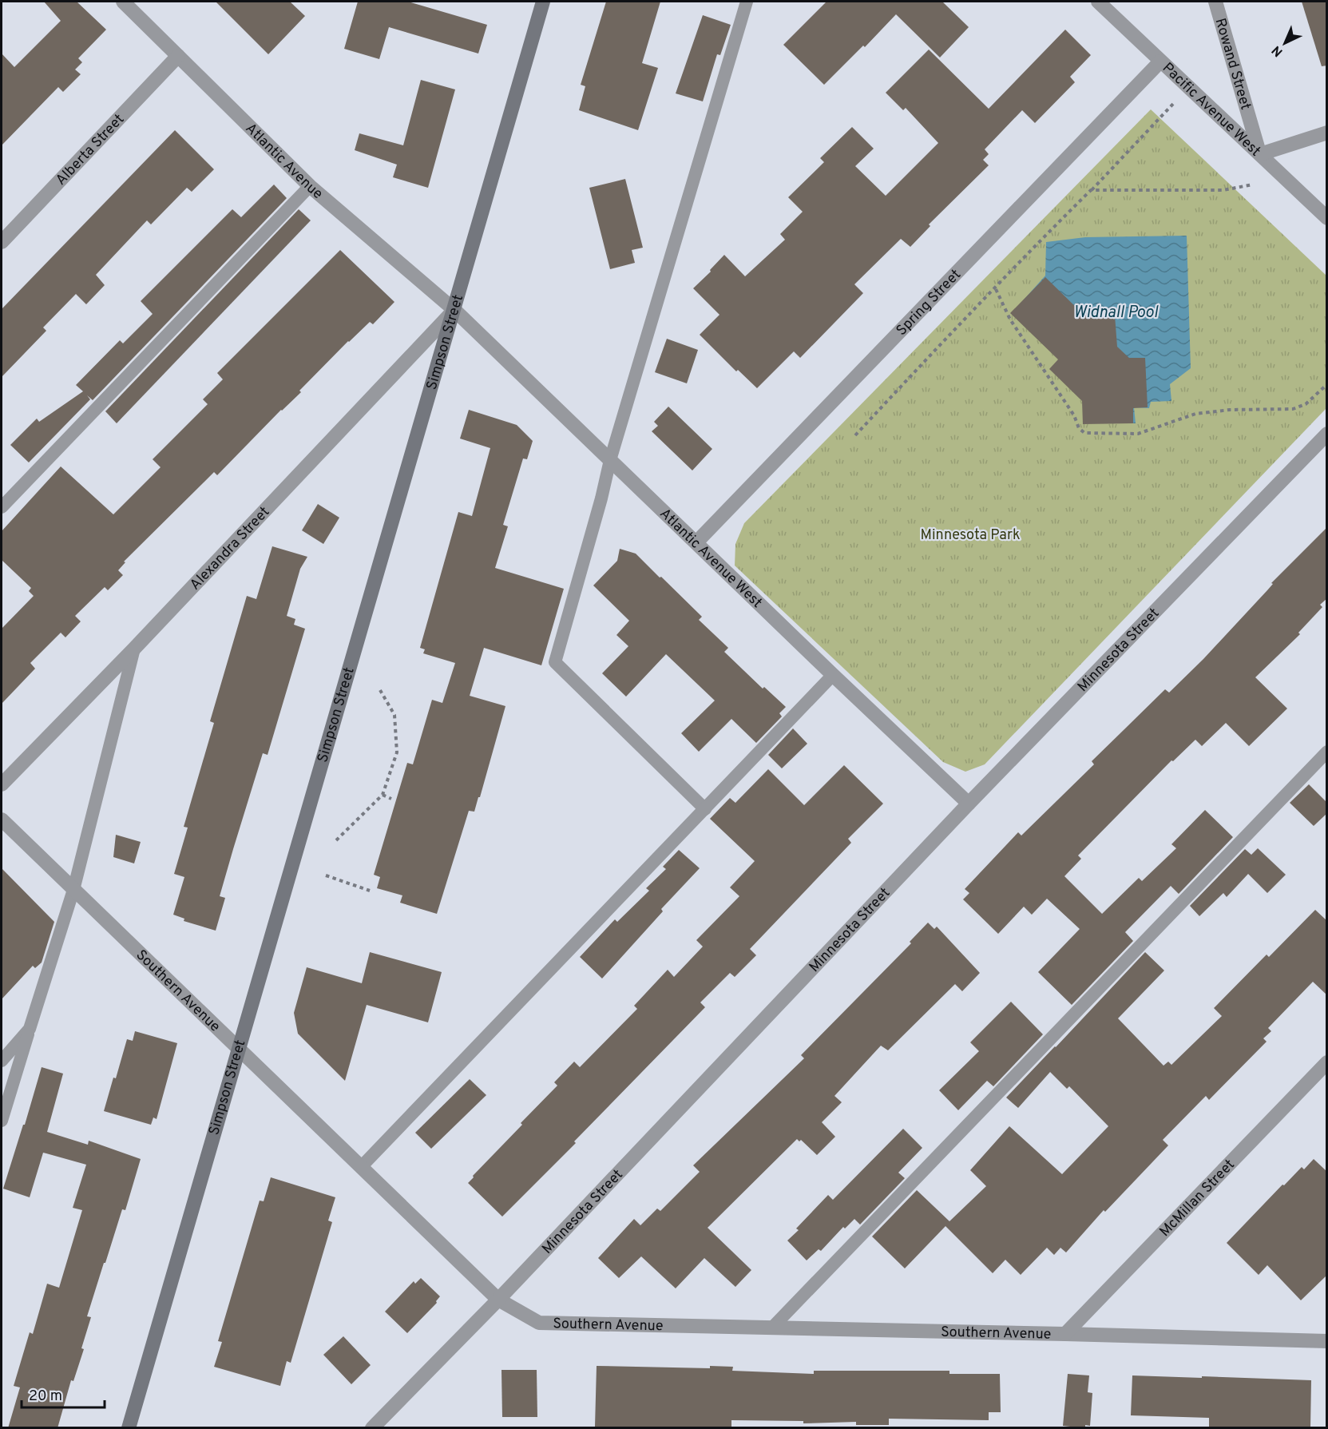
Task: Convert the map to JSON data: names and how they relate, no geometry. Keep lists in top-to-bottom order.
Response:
{
  "streets": {
    "main road": ["Simpson Street"],
    "street": [
      "Rowand Street",
      "Pacific Avenue West",
      "Alberta Street",
      "Atlantic Avenue",
      "Spring Street",
      "Alexandra Street",
      "Atlantic Avenue West",
      "Minnesota Street",
      "Southern Avenue",
      "McMillan Street"
    ]
  },
  "crossings": [
    ["Rowand Street", "Pacific Avenue West"],
    ["Pacific Avenue West", "Spring Street"],
    ["Alberta Street", "Atlantic Avenue"],
    ["Atlantic Avenue", "Simpson Street"],
    ["Atlantic Avenue", "Alexandra Street"],
    ["Atlantic Avenue", "Atlantic Avenue West"],
    ["Spring Street", "Atlantic Avenue West"],
    ["Simpson Street", "Alexandra Street"],
    ["Simpson Street", "Atlantic Avenue West"],
    ["Simpson Street", "Southern Avenue"],
    ["Alexandra Street", "Atlantic Avenue West"],
    ["Atlantic Avenue West", "Minnesota Street"],
    ["Minnesota Street", "Southern Avenue"],
    ["Southern Avenue", "McMillan Street"]
  ],
  "water": ["Widnall Pool"],
  "parks": ["Minnesota Park"],
  "scale_bar": "20 m",
  "north": "bottom left"
}
